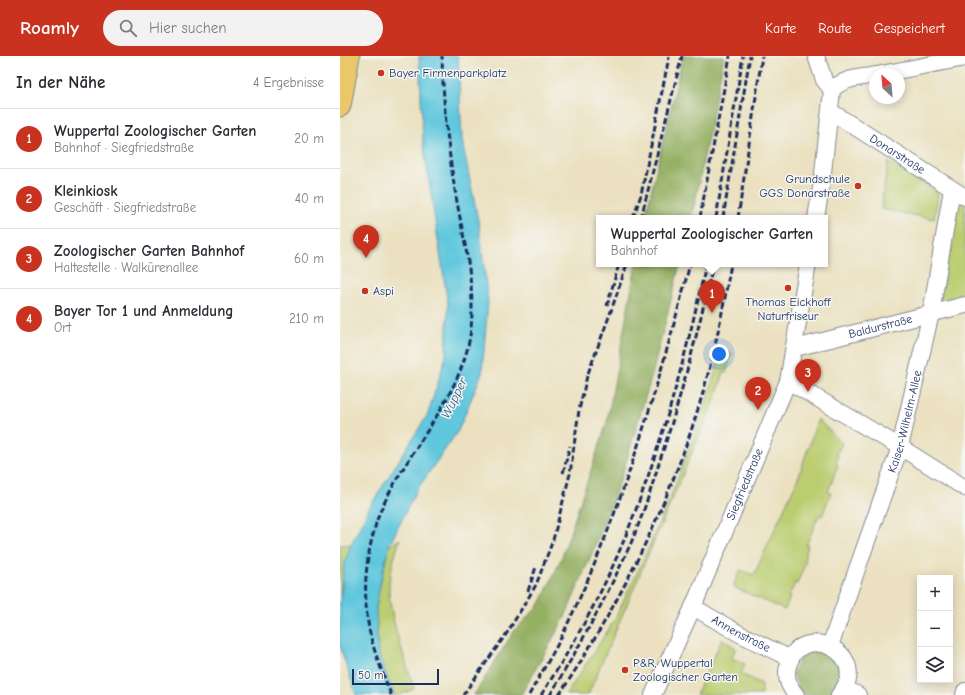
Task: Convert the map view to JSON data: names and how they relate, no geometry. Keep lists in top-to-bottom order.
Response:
{
  "streets": {
    "street": [
      "Donarstraße",
      "Baldurstraße",
      "Kaiser-Wilhelm-Allee",
      "Siegfriedstraße",
      "Annenstraße"
    ]
  },
  "crossings": [
    ["Donarstraße", "Kaiser-Wilhelm-Allee"],
    ["Baldurstraße", "Kaiser-Wilhelm-Allee"],
    ["Baldurstraße", "Siegfriedstraße"],
    ["Siegfriedstraße", "Annenstraße"]
  ],
  "water": ["Wupper"],
  "places": [
    "Bayer Firmenparkplatz",
    "Grundschule GGS Donarstraße",
    "Thomas Eickhoff Naturfriseur",
    "Aspi",
    "P&R, Wuppertal Zoologischer Garten"
  ],
  "scale_bar": "50 m",
  "north": "top left",
  "page": {
    "header": "Roamly",
    "search": "Hier suchen",
    "nav": ["Karte", "Route", "Gespeichert"],
    "heading": ["In der Nähe", "4 Ergebnisse"],
    "list": [
      {
        "mark": "1",
        "name": "Wuppertal Zoologischer Garten",
        "note": "Bahnhof · Siegfriedstraße",
        "value": "20 m"
      },
      {
        "mark": "2",
        "name": "Kleinkiosk",
        "note": "Geschäft · Siegfriedstraße",
        "value": "40 m"
      },
      {
        "mark": "3",
        "name": "Zoologischer Garten Bahnhof",
        "note": "Haltestelle · Walkürenallee",
        "value": "60 m"
      },
      {
        "mark": "4",
        "name": "Bayer Tor 1 und Anmeldung",
        "note": "Ort",
        "value": "210 m"
      }
    ],
    "popup": ["Wuppertal Zoologischer Garten", "Bahnhof"],
    "pins": [
      "4",
      "1",
      "3",
      "2"
    ],
    "map_buttons": ["+", "−"],
    "scale": "50 m"
  }
}
